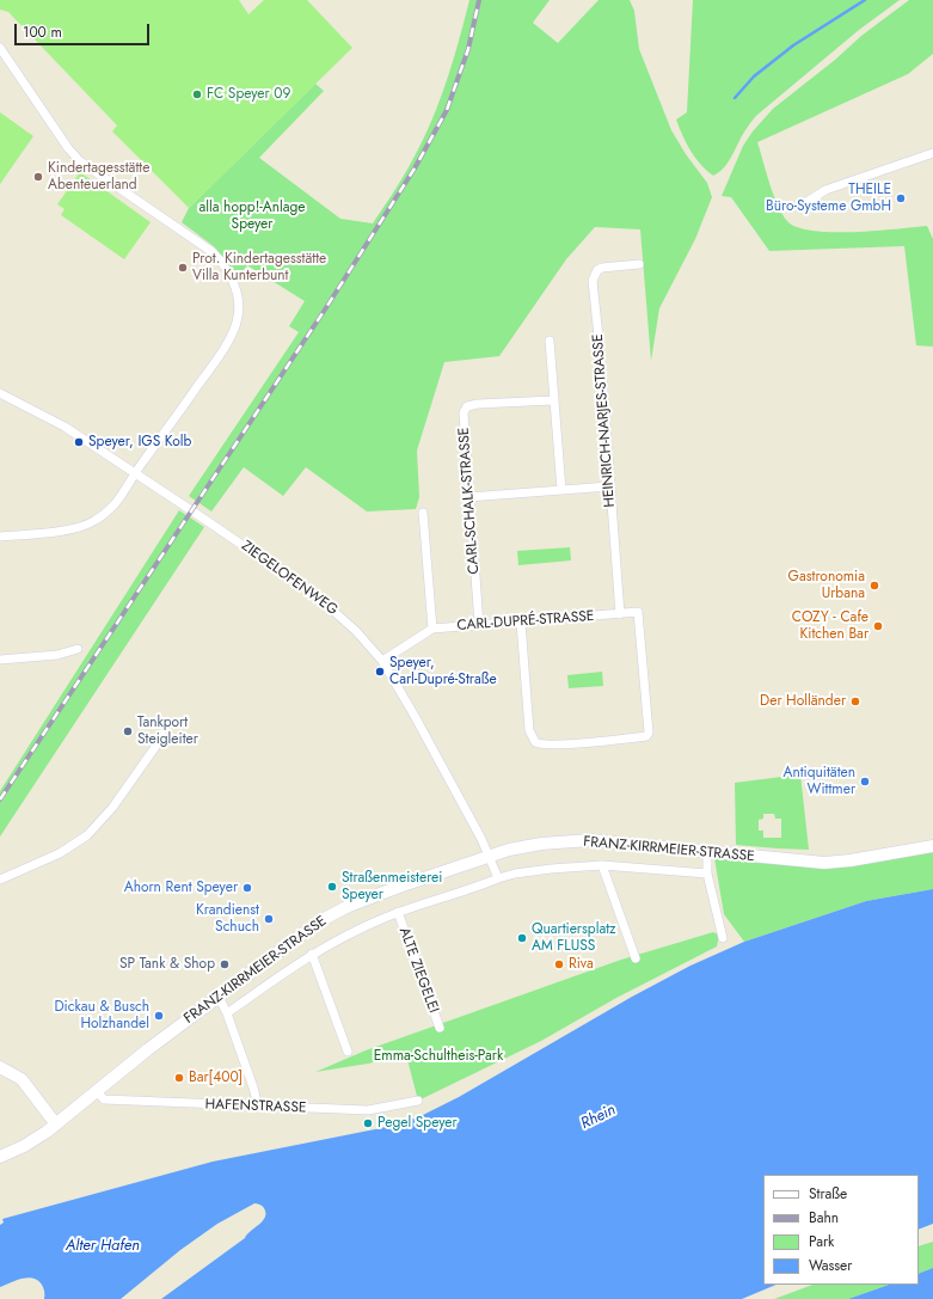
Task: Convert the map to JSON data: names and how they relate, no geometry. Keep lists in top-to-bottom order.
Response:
{
  "streets": {
    "street": [
      "HEINRICH-NARJES-STRASSE",
      "CARL-SCHALK-STRASSE",
      "ZIEGELOFENWEG",
      "CARL-DUPRÉ-STRASSE",
      "FRANZ-KIRRMEIER-STRASSE",
      "ALTE ZIEGELEI",
      "HAFENSTRASSE"
    ]
  },
  "crossings": [
    ["HEINRICH-NARJES-STRASSE", "CARL-DUPRÉ-STRASSE"],
    ["CARL-SCHALK-STRASSE", "CARL-DUPRÉ-STRASSE"],
    ["ZIEGELOFENWEG", "CARL-DUPRÉ-STRASSE"],
    ["ZIEGELOFENWEG", "FRANZ-KIRRMEIER-STRASSE"],
    ["FRANZ-KIRRMEIER-STRASSE", "HAFENSTRASSE"]
  ],
  "water": ["Rhein", "Alter Hafen"],
  "parks": ["alla hopp!-Anlage Speyer", "Emma-Schultheis-Park"],
  "places": [
    "FC Speyer 09",
    "Kindertagesstätte Abenteuerland",
    "THEILE Büro-Systeme GmbH",
    "Prot. Kindertagesstätte Villa Kunterbunt",
    "Speyer, IGS Kolb",
    "Gastronomia Urbana",
    "COZY - Cafe Kitchen Bar",
    "Speyer, Carl-Dupré-Straße",
    "Der Holländer",
    "Tankport Steigleiter",
    "Antiquitäten Wittmer",
    "Straßenmeisterei Speyer",
    "Ahorn Rent Speyer",
    "Krandienst Schuch",
    "Quartiersplatz AM FLUSS",
    "SP Tank & Shop",
    "Riva",
    "Dickau & Busch Holzhandel",
    "Bar[400]",
    "Pegel Speyer"
  ],
  "legend": [
    "Straße",
    "Bahn",
    "Park",
    "Wasser"
  ],
  "scale_bar": "100 m"
}
